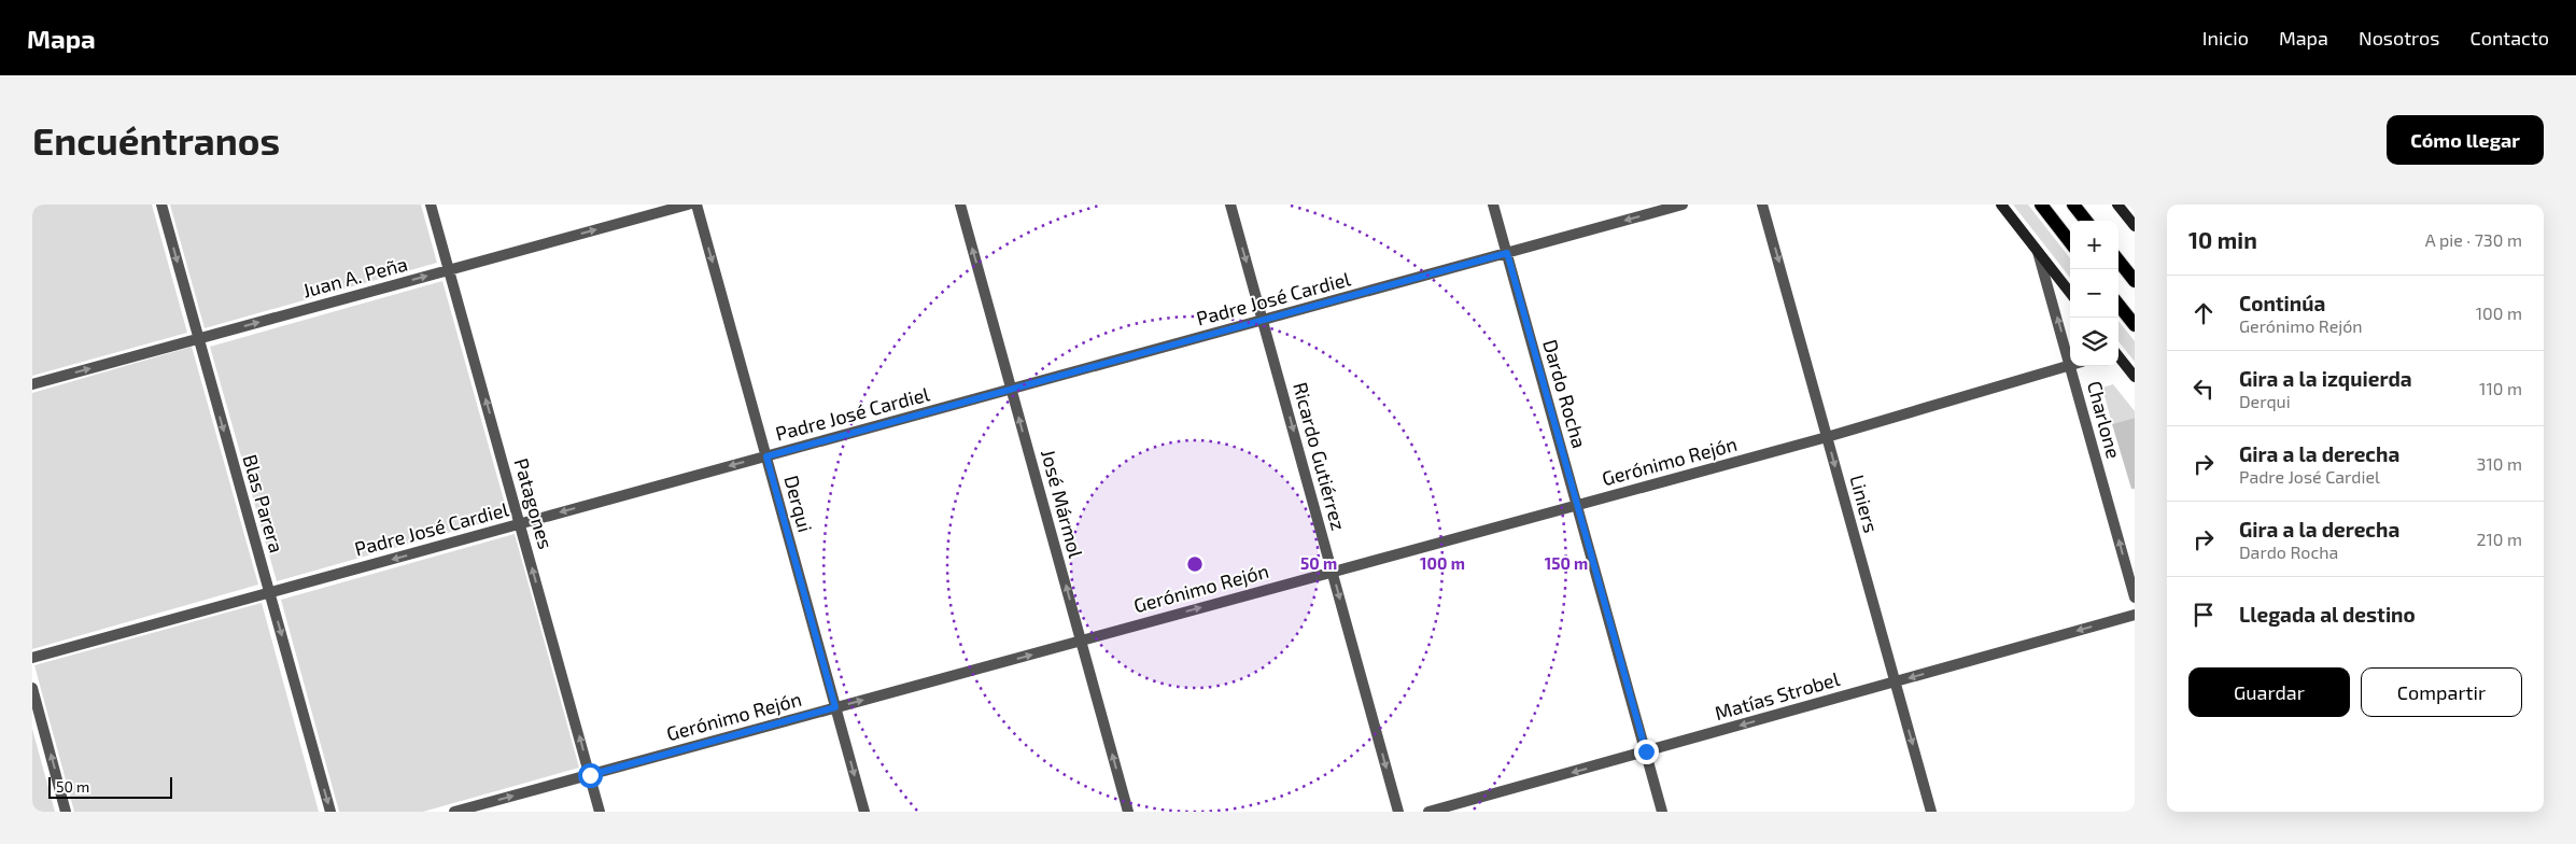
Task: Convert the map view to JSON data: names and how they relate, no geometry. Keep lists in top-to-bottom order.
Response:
{
  "streets": {
    "street": [
      "Juan A. Peña",
      "Padre José Cardiel",
      "Dardo Rocha",
      "Charlone",
      "Ricardo Gutiérrez",
      "Gerónimo Rejón",
      "Blas Parera",
      "Patagones",
      "Derqui",
      "José Mármol",
      "Liniers",
      "Matías Strobel"
    ]
  },
  "crossings": [
    ["Juan A. Peña", "Blas Parera"],
    ["Juan A. Peña", "Patagones"],
    ["Padre José Cardiel", "Dardo Rocha"],
    ["Padre José Cardiel", "Ricardo Gutiérrez"],
    ["Padre José Cardiel", "Blas Parera"],
    ["Padre José Cardiel", "Patagones"],
    ["Padre José Cardiel", "Derqui"],
    ["Padre José Cardiel", "José Mármol"],
    ["Dardo Rocha", "Gerónimo Rejón"],
    ["Dardo Rocha", "Matías Strobel"],
    ["Ricardo Gutiérrez", "Gerónimo Rejón"],
    ["Gerónimo Rejón", "Patagones"],
    ["Gerónimo Rejón", "Derqui"],
    ["Gerónimo Rejón", "José Mármol"],
    ["Gerónimo Rejón", "Liniers"],
    ["Liniers", "Matías Strobel"]
  ],
  "one_way": [
    "Juan A. Peña",
    "Padre José Cardiel",
    "Charlone",
    "Ricardo Gutiérrez",
    "Gerónimo Rejón",
    "Blas Parera",
    "Patagones",
    "Derqui",
    "José Mármol",
    "Liniers",
    "Matías Strobel"
  ],
  "scale_bar": "50 m",
  "page": {
    "header": "Mapa",
    "nav": [
      "Inicio",
      "Mapa",
      "Nosotros",
      "Contacto"
    ],
    "buttons": [
      "Cómo llegar",
      ["Guardar", "Compartir"]
    ],
    "title": "Encuéntranos",
    "heading": ["10 min", "A pie · 730 m"],
    "map_buttons": ["+", "−"],
    "list": [
      ["Continúa", "Gerónimo Rejón", "100 m"],
      ["Gira a la izquierda", "Derqui", "110 m"],
      ["Gira a la derecha", "Padre José Cardiel", "310 m"],
      ["Gira a la derecha", "Dardo Rocha", "210 m"],
      "Llegada al destino"
    ],
    "scale": "50 m"
  },
  "rings": ["50 m", "100 m", "150 m"]
}
